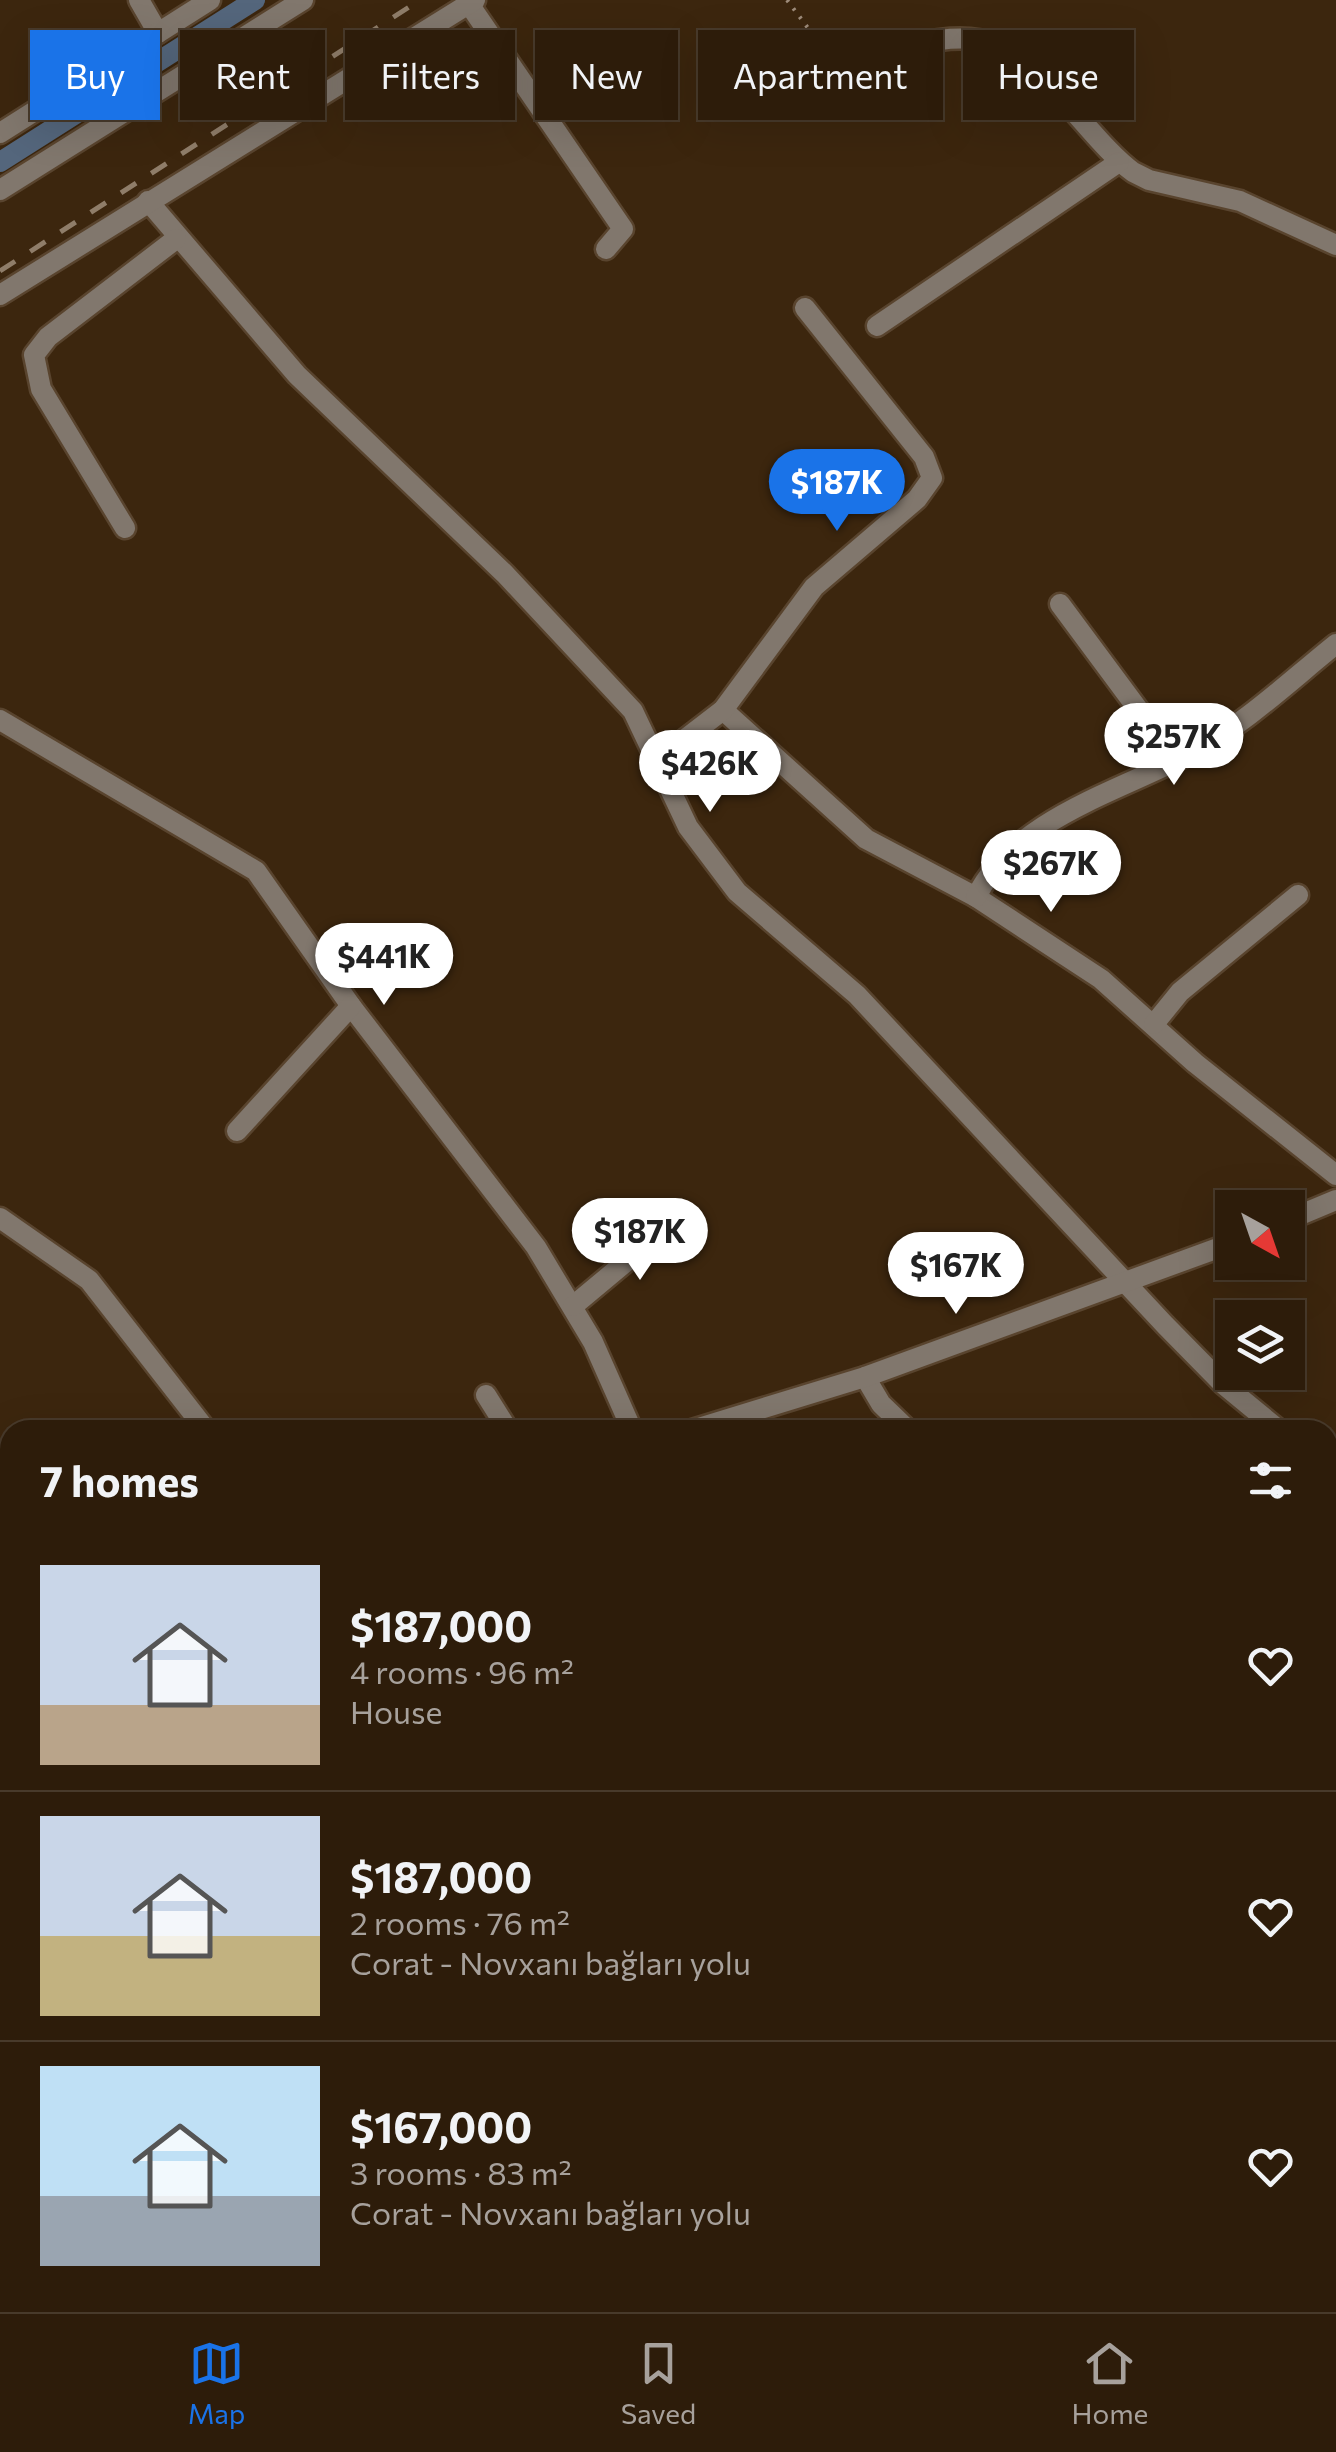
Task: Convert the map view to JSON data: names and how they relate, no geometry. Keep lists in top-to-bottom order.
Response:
{
  "north": "bottom right",
  "page": {
    "chip": [
      "Buy",
      "Rent",
      "Filters",
      "New",
      "Apartment",
      "House"
    ],
    "price": [
      "$187K",
      "$257K",
      "$426K",
      "$267K",
      "$441K",
      "$187K",
      "$167K"
    ],
    "heading": "7 homes",
    "list": [
      {
        "name": "$187,000",
        "note": "4 rooms · 96 m² · House"
      },
      {
        "name": "$187,000",
        "note": "2 rooms · 76 m² · Corat - Novxanı bağları yolu"
      },
      {
        "name": "$167,000",
        "note": "3 rooms · 83 m² · Corat - Novxanı bağları yolu"
      }
    ],
    "tabs": ["Map", "Saved", "Home"]
  }
}
